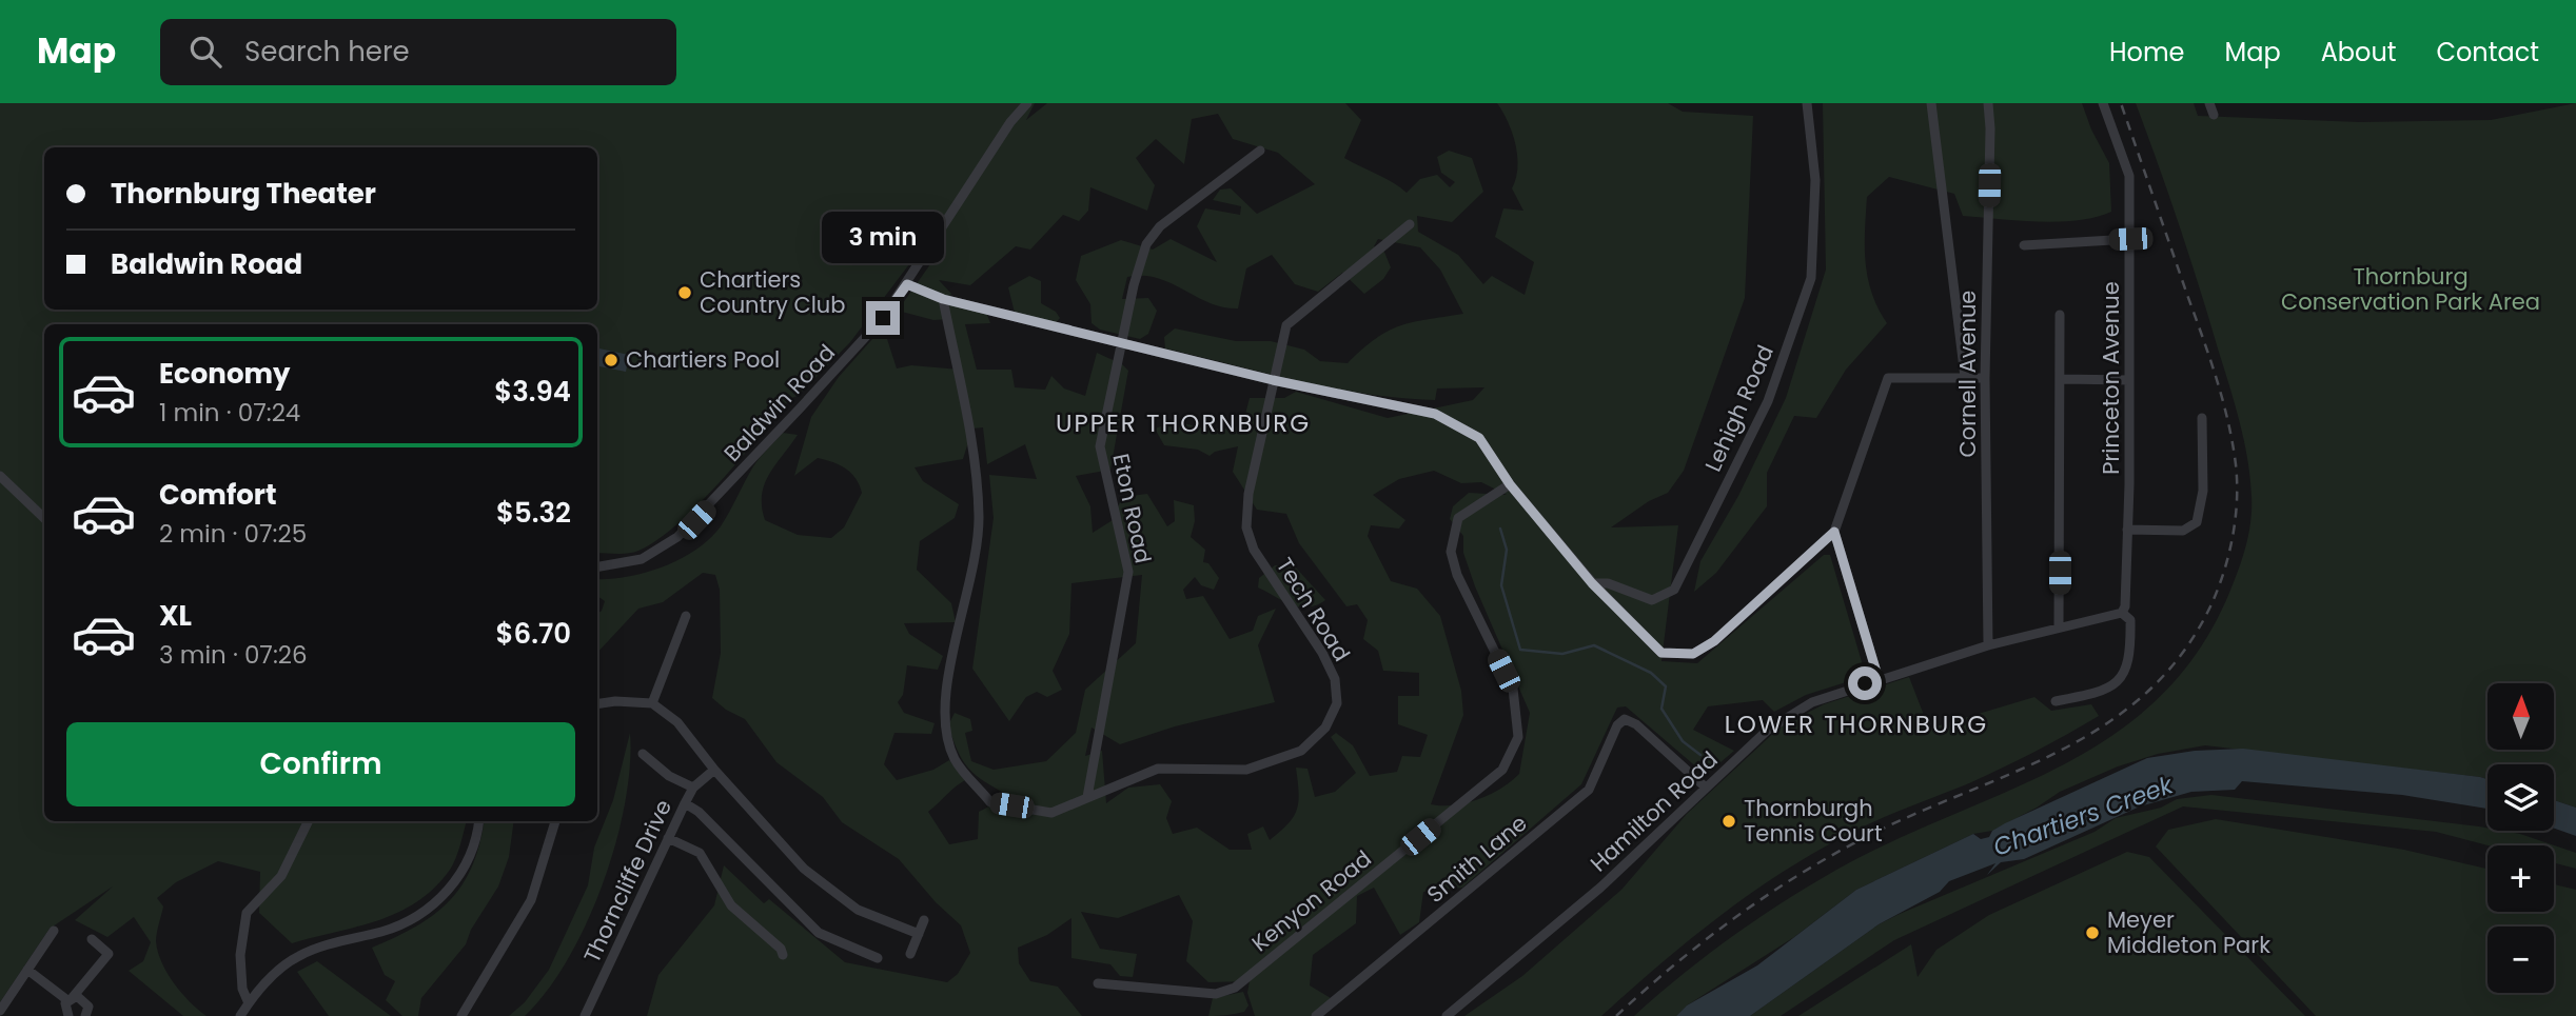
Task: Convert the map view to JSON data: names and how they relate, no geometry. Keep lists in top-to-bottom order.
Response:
{
  "streets": {
    "street": [
      "Cornell Avenue",
      "Princeton Avenue",
      "Baldwin Road",
      "Lehigh Road",
      "Eton Road",
      "Tech Road",
      "Hamilton Road",
      "Smith Lane",
      "Thorncliffe Drive",
      "Kenyon Road"
    ]
  },
  "crossings": [
    ["Cornell Avenue", "Hamilton Road"],
    ["Princeton Avenue", "Hamilton Road"],
    ["Eton Road", "Tech Road"],
    ["Hamilton Road", "Smith Lane"]
  ],
  "districts": ["UPPER THORNBURG", "LOWER THORNBURG"],
  "water": ["Chartiers Creek"],
  "parks": ["Thornburg Conservation Park Area"],
  "places": [
    "Chartiers Country Club",
    "Chartiers Pool",
    "Thornburgh Tennis Court",
    "Meyer Middleton Park"
  ],
  "north": "top",
  "page": {
    "header": "Map",
    "search": "Search here",
    "nav": [
      "Home",
      "Map",
      "About",
      "Contact"
    ],
    "banner": ["Thornburg Theater", "Baldwin Road"],
    "bubble": "3 min",
    "list": [
      {
        "name": "Economy",
        "note": "1 min · 07:24",
        "value": "$3.94"
      },
      {
        "name": "Comfort",
        "note": "2 min · 07:25",
        "value": "$5.32"
      },
      {
        "name": "XL",
        "note": "3 min · 07:26",
        "value": "$6.70"
      }
    ],
    "map_buttons": ["+", "−"],
    "buttons": "Confirm"
  }
}
